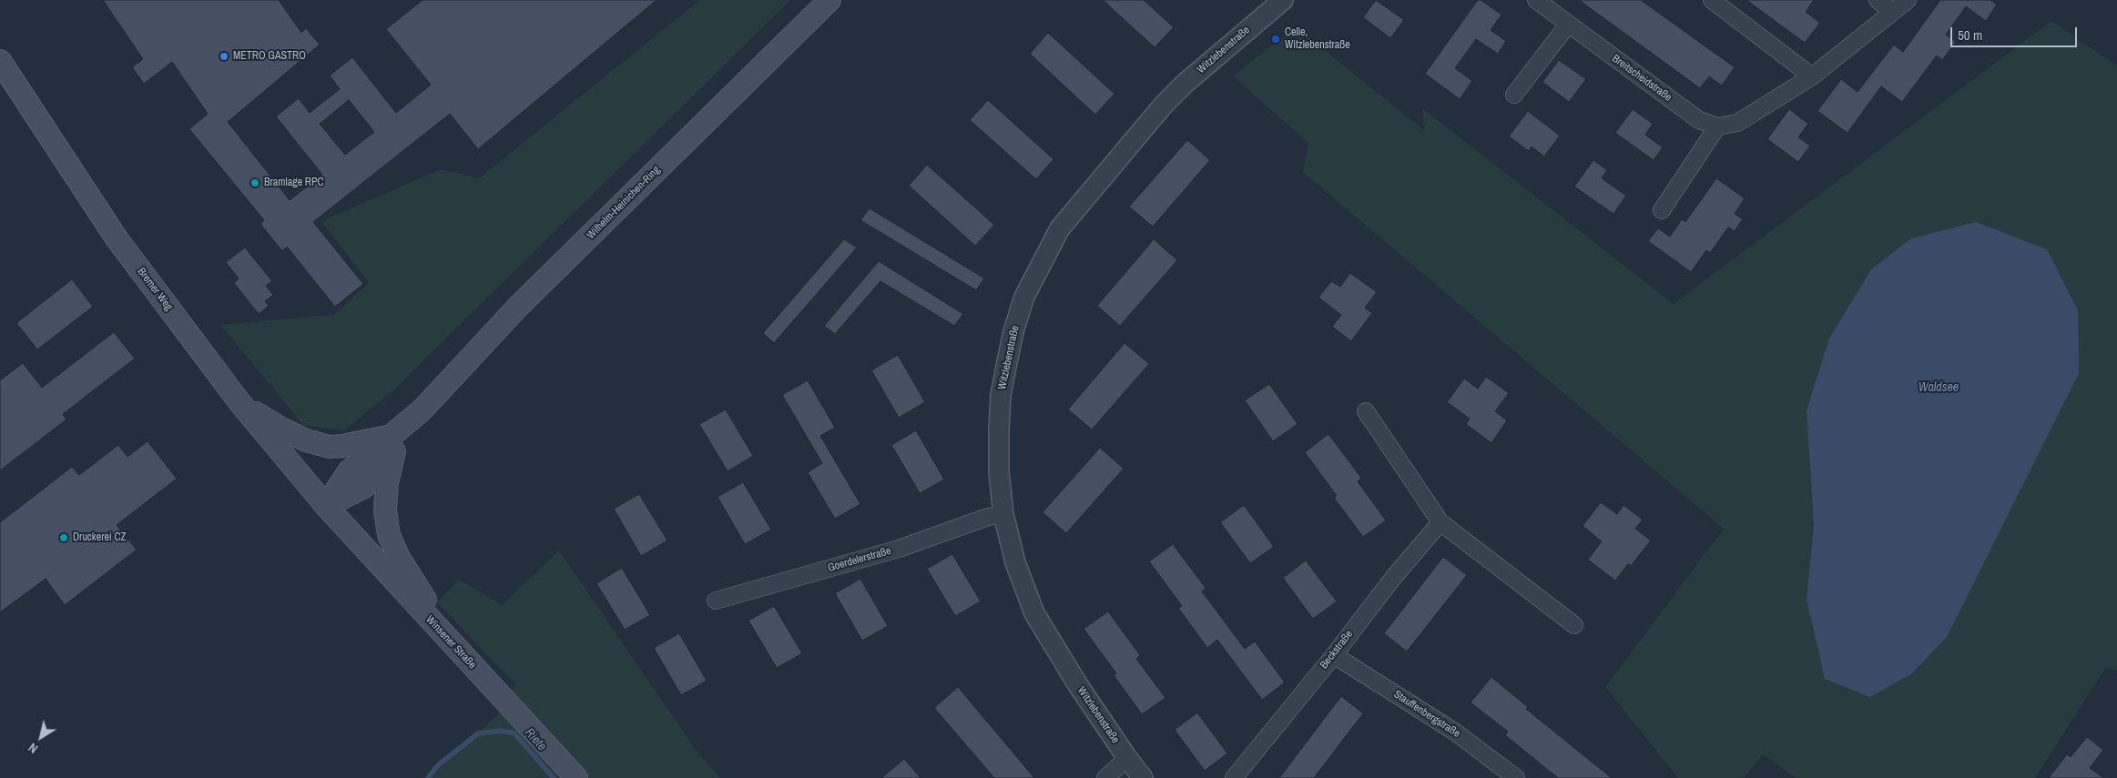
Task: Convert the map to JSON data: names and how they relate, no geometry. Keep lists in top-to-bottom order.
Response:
{
  "streets": {
    "main road": ["Wilhelm-Heinichen-Ring", "Bremer Weg", "Winsener Straße"],
    "street": [
      "Witzlebenstraße",
      "Breitscheidstraße",
      "Goerdelerstraße",
      "Beckstraße",
      "Stauffenbergstraße"
    ]
  },
  "crossings": [
    ["Witzlebenstraße", "Goerdelerstraße"],
    ["Wilhelm-Heinichen-Ring", "Bremer Weg"],
    ["Wilhelm-Heinichen-Ring", "Winsener Straße"],
    ["Bremer Weg", "Winsener Straße"],
    ["Beckstraße", "Stauffenbergstraße"]
  ],
  "water": ["Waldsee", "Riete"],
  "places": [
    "Celle, Witzlebenstraße",
    "METRO GASTRO",
    "Bramlage RPC",
    "Druckerei CZ"
  ],
  "scale_bar": "50 m",
  "north": "bottom left"
}
